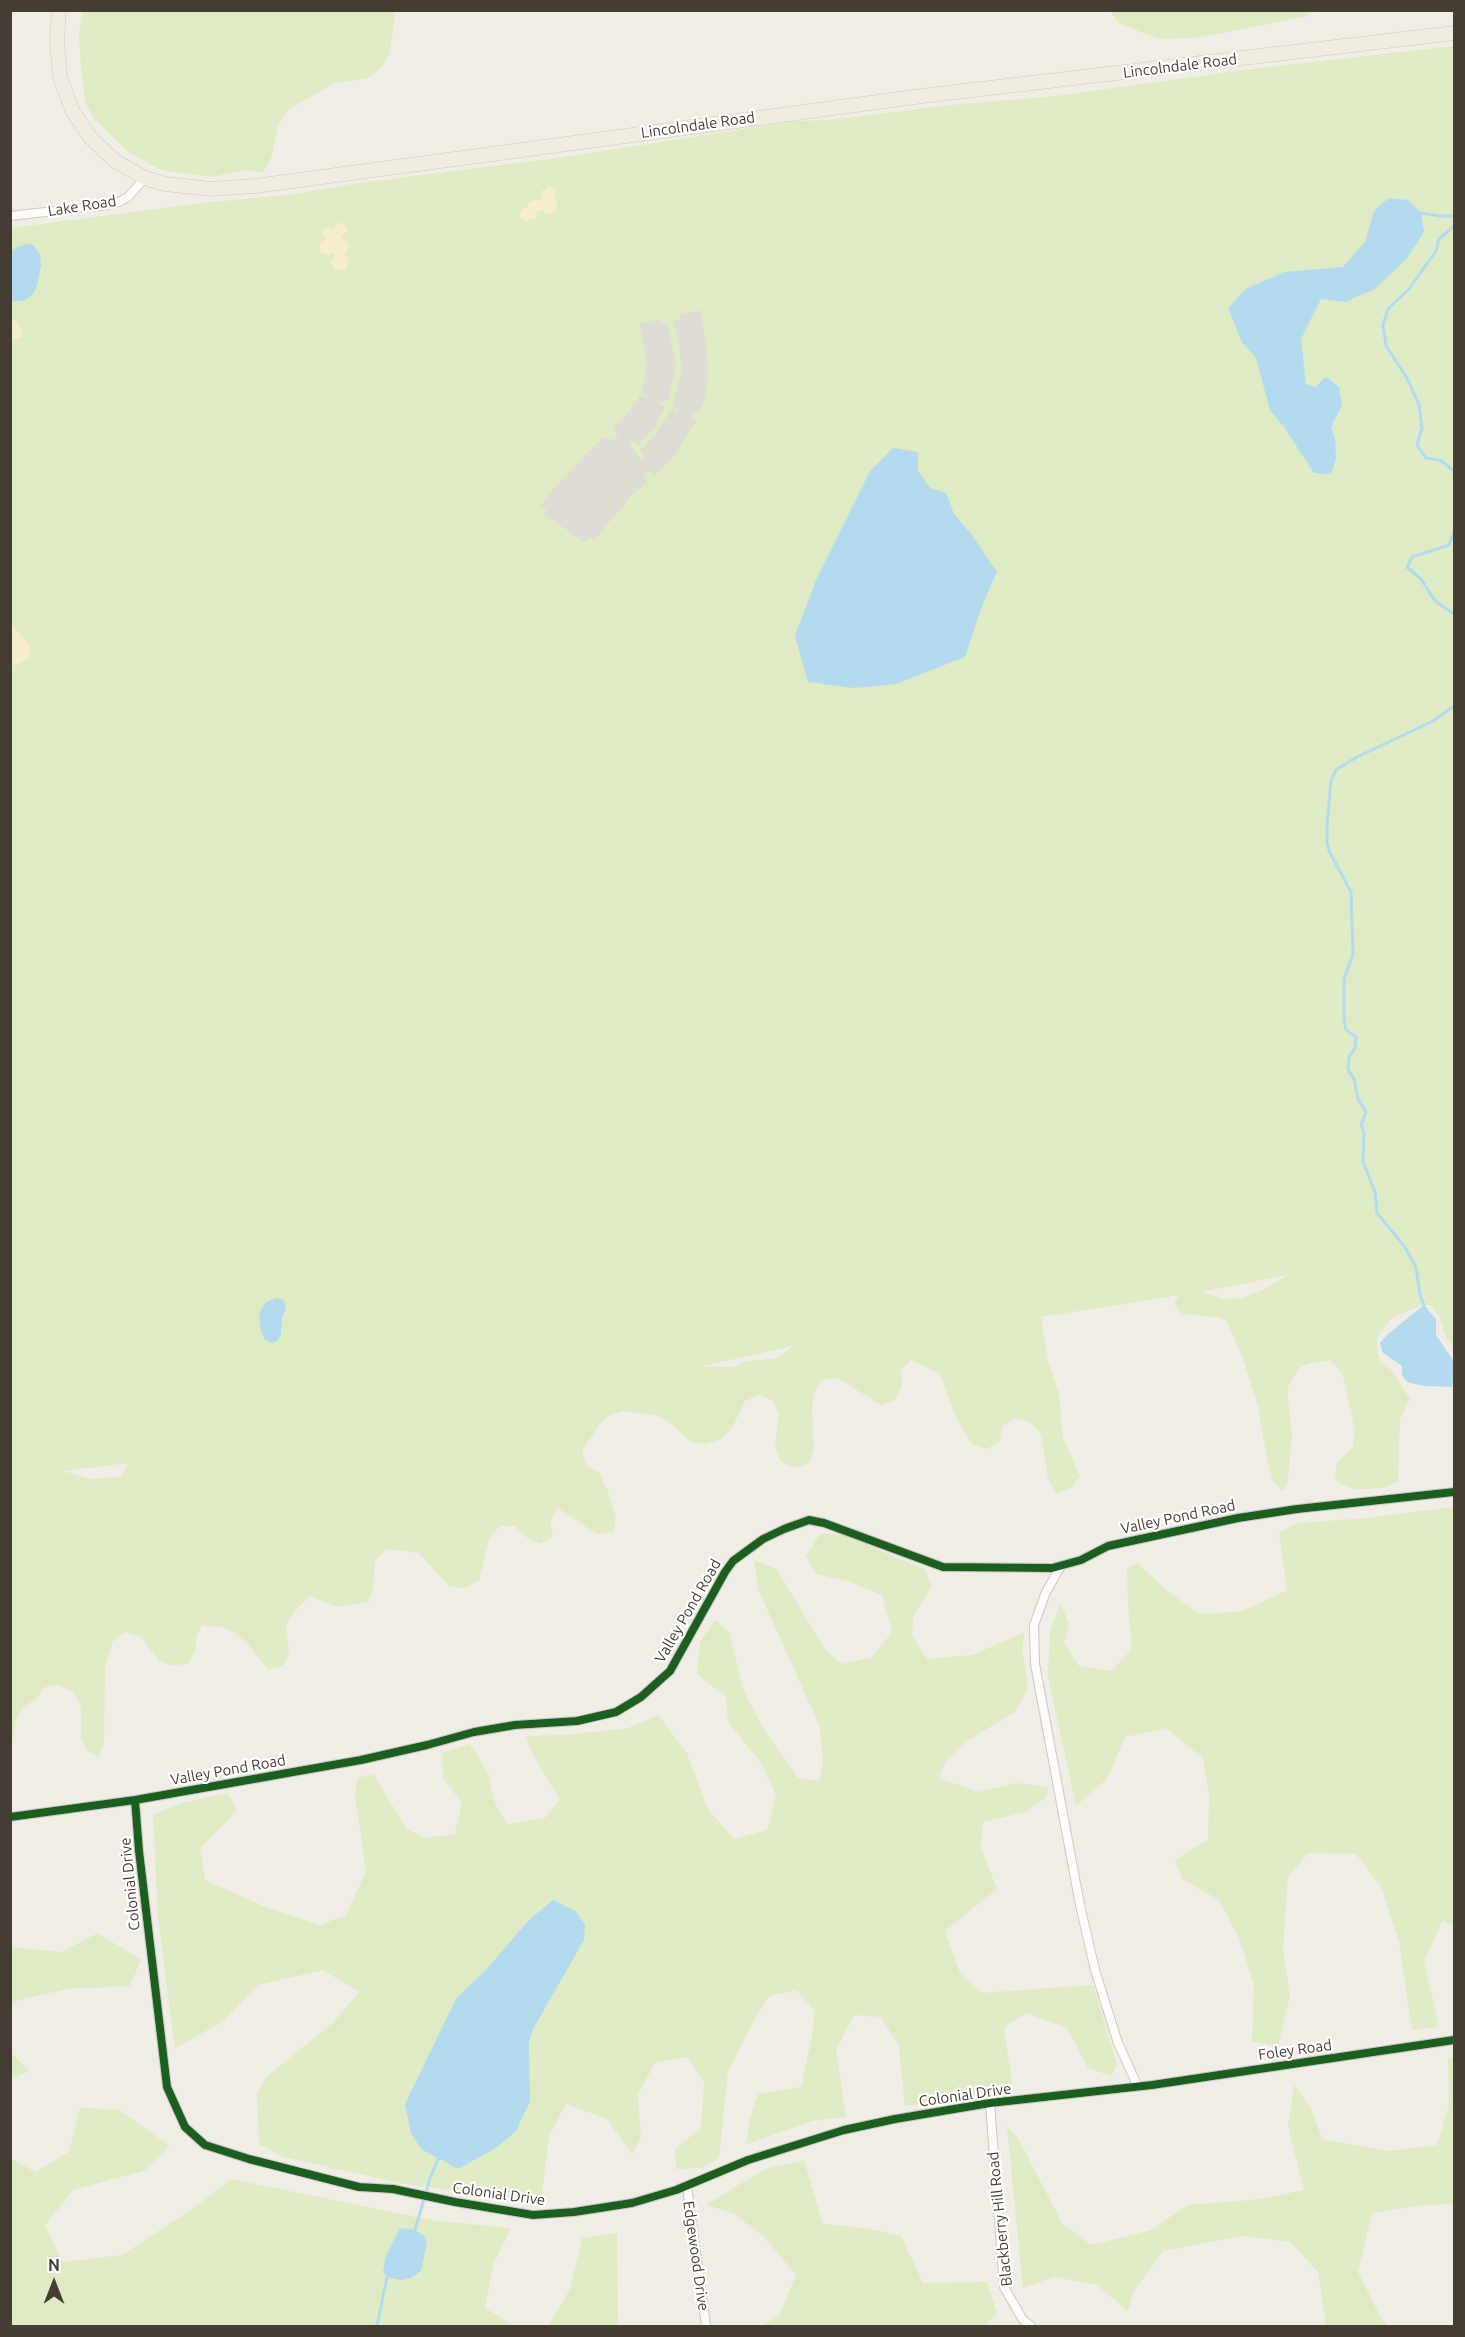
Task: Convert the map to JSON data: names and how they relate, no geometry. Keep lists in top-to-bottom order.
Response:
{
  "streets": {
    "main road": ["Lincolndale Road"],
    "street": [
      "Lake Road",
      "Valley Pond Road",
      "Colonial Drive",
      "Foley Road",
      "Blackberry Hill Road",
      "Edgewood Drive"
    ]
  },
  "crossings": [
    ["Lincolndale Road", "Lake Road"],
    ["Valley Pond Road", "Colonial Drive"],
    ["Colonial Drive", "Foley Road"],
    ["Colonial Drive", "Blackberry Hill Road"],
    ["Colonial Drive", "Edgewood Drive"]
  ],
  "north": "top"
}
